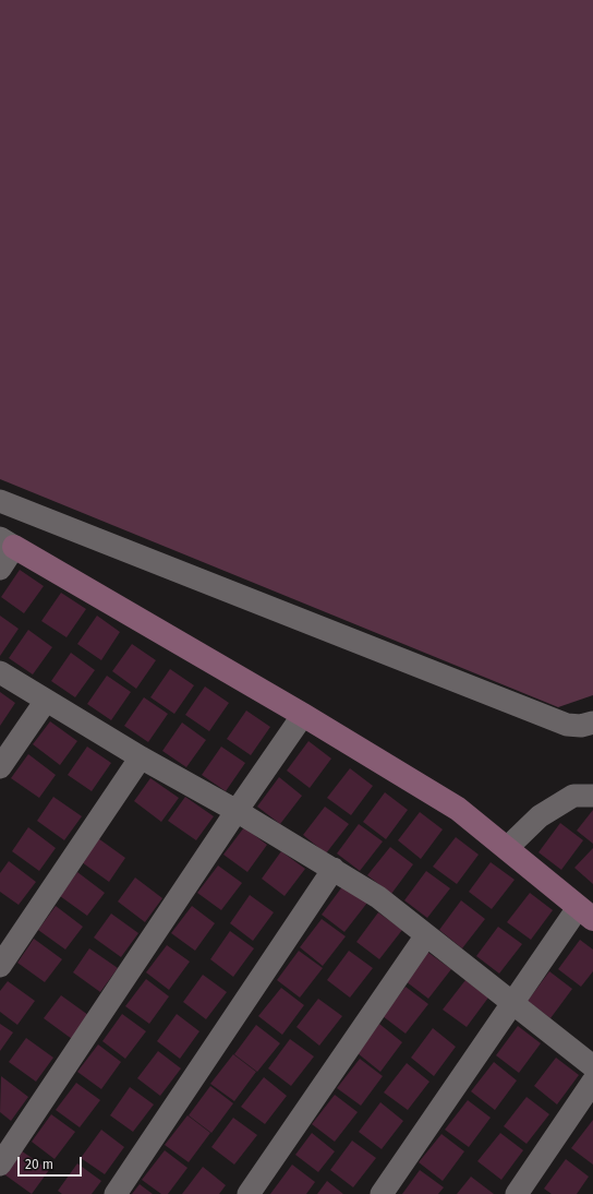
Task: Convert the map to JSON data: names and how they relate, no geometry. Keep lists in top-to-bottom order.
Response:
{
  "scale_bar": "20 m"
}
